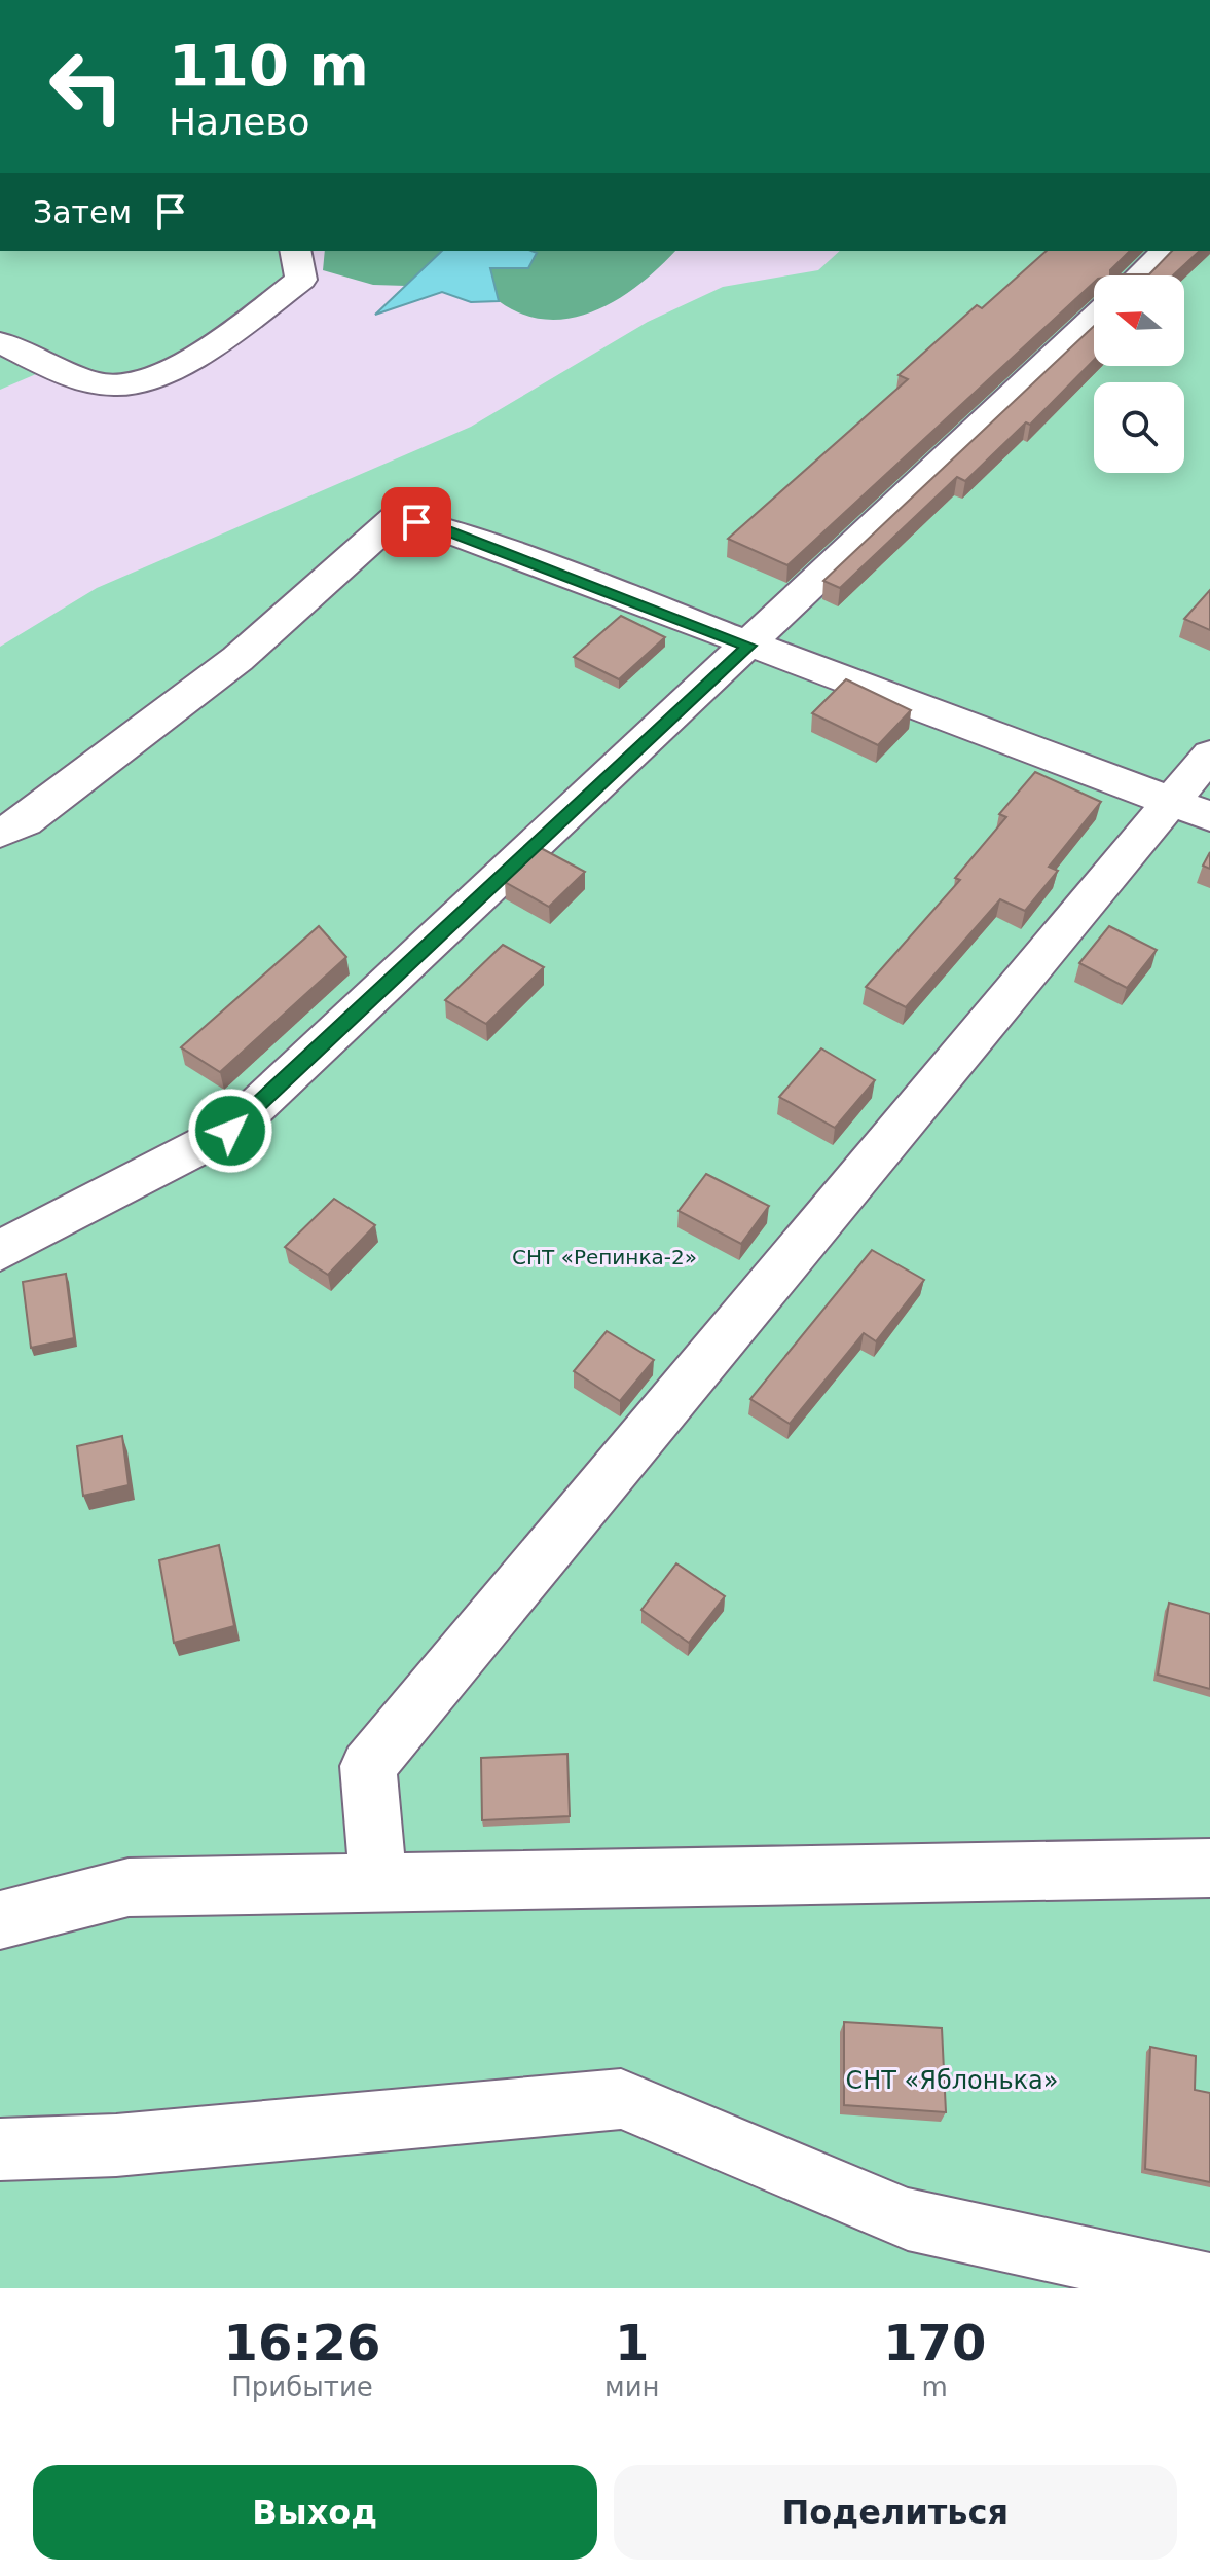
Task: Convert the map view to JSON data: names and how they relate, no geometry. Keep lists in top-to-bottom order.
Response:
{
  "parks": ["СНТ «Репинка-2»", "СНТ «Яблонька»"],
  "north": "left",
  "page": {
    "turn": ["110 m", "Налево"],
    "then": "Затем",
    "eta": [
      "16:26",
      "Прибытие",
      "1",
      "мин",
      "170",
      "m"
    ],
    "buttons": ["Выход", "Поделиться"]
  }
}
